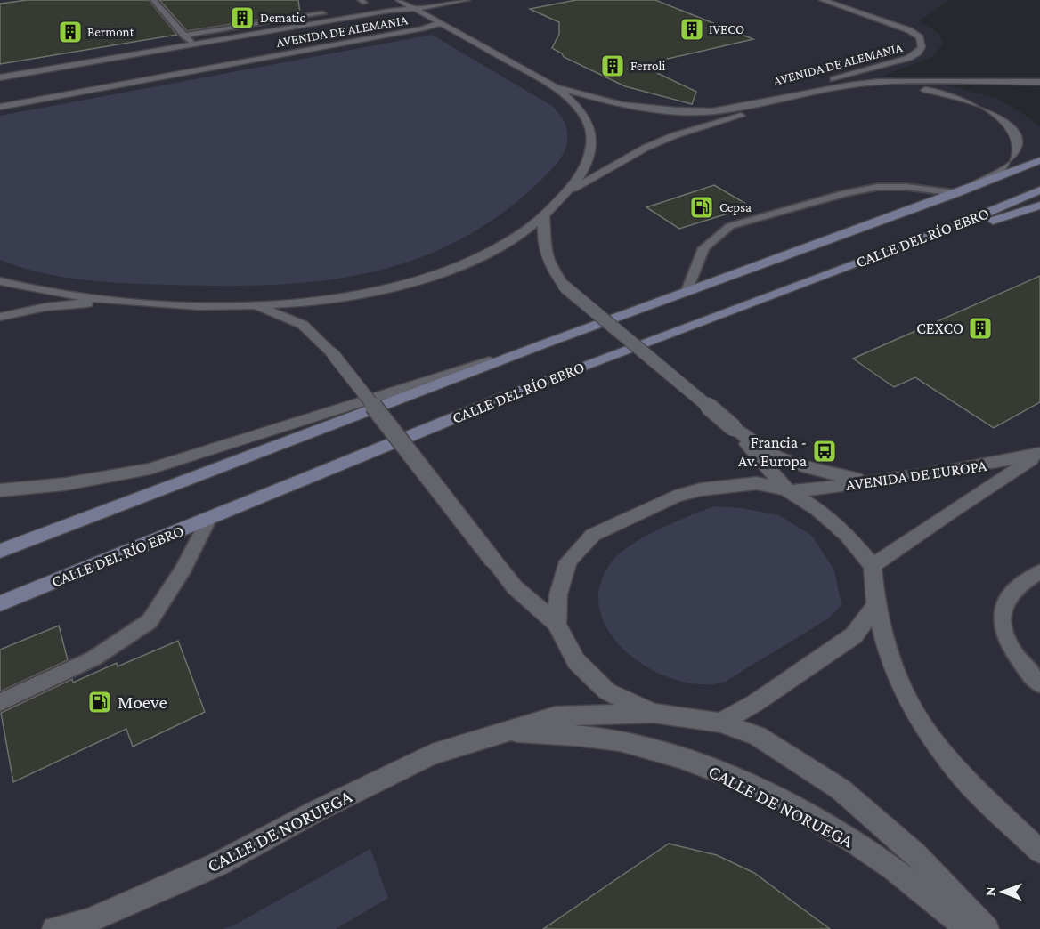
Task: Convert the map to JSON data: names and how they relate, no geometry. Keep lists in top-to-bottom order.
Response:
{
  "streets": {
    "main road": ["CALLE DEL RÍO EBRO"],
    "street": ["AVENIDA DE ALEMANIA", "AVENIDA DE EUROPA", "CALLE DE NORUEGA"]
  },
  "places": {
    "building": [
      "Dematic",
      "IVECO",
      "Bermont",
      "Ferroli",
      "CEXCO"
    ],
    "fuel station": ["Cepsa", "Moeve"],
    "bus stop": ["Francia - Av. Europa"]
  },
  "north": "left"
}
